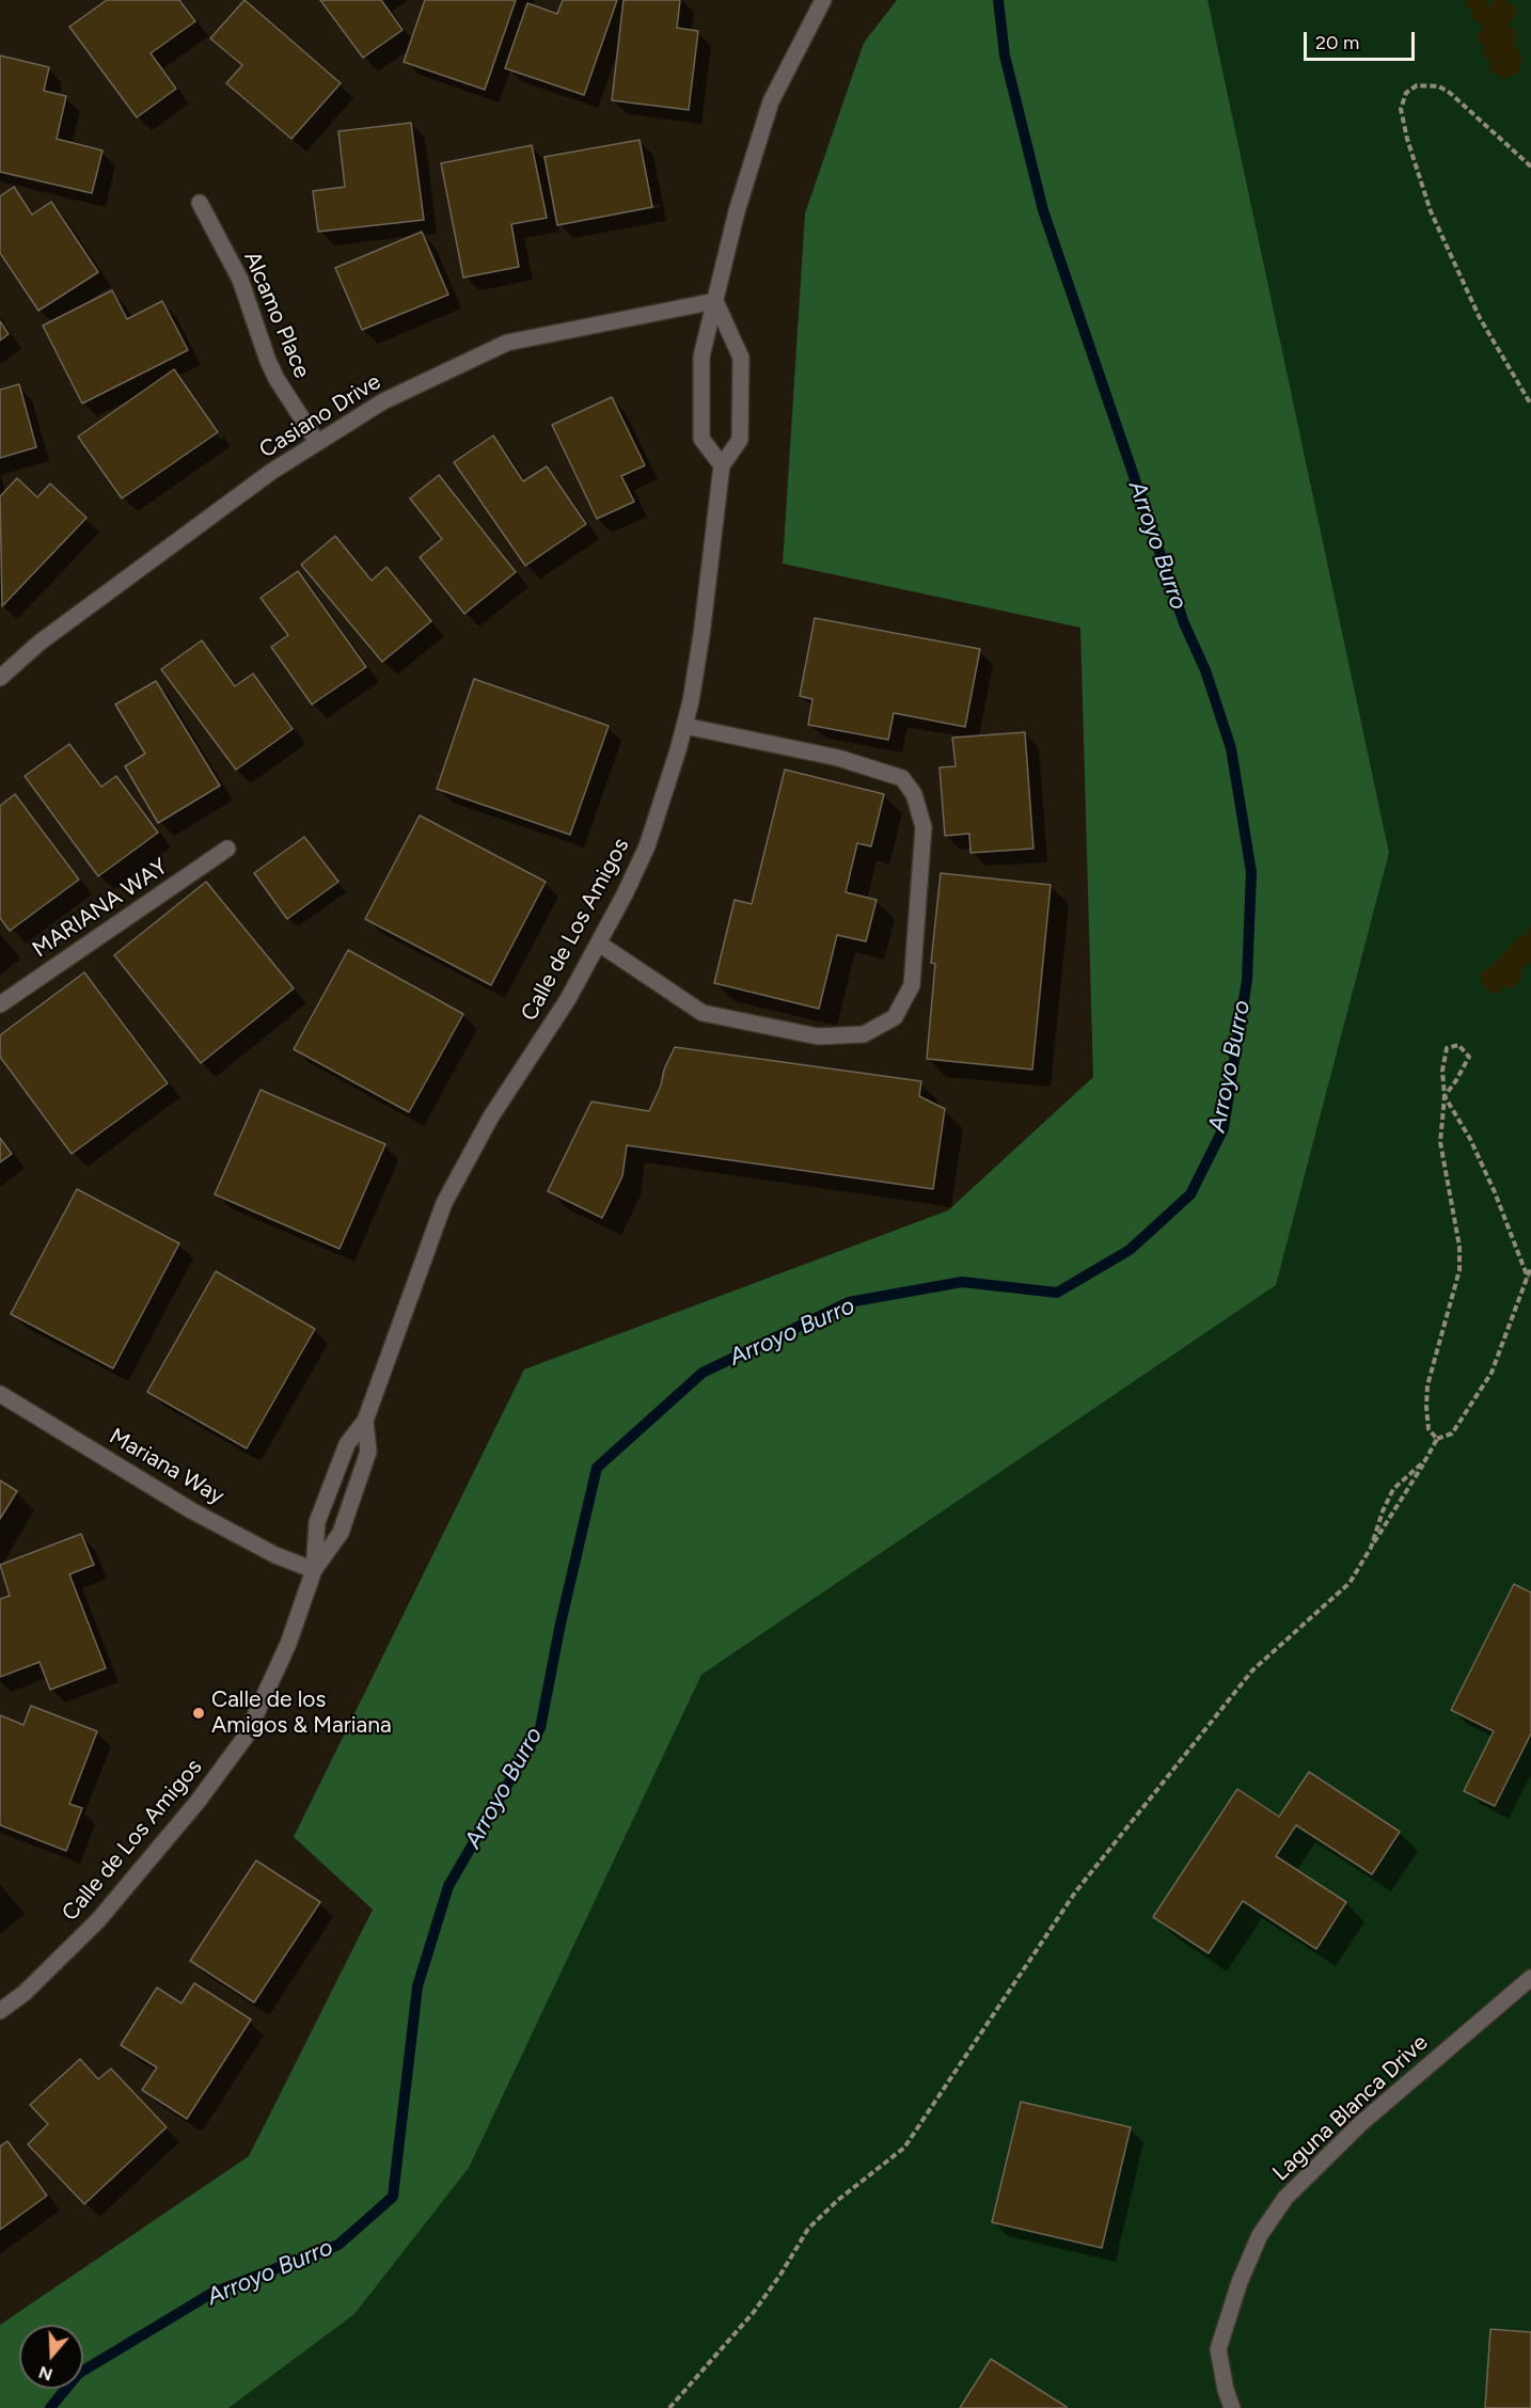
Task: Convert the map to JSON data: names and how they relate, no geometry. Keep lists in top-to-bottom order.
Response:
{
  "streets": {
    "street": [
      "Alcamo Place",
      "Casiano Drive",
      "MARIANA WAY",
      "Calle de Los Amigos",
      "Mariana Way",
      "Laguna Blanca Drive"
    ]
  },
  "crossings": [
    ["Alcamo Place", "Casiano Drive"],
    ["Casiano Drive", "Calle de Los Amigos"],
    ["Calle de Los Amigos", "Mariana Way"]
  ],
  "water": ["Arroyo Burro"],
  "places": ["Calle de los Amigos & Mariana"],
  "scale_bar": "20 m",
  "north": "bottom"
}
